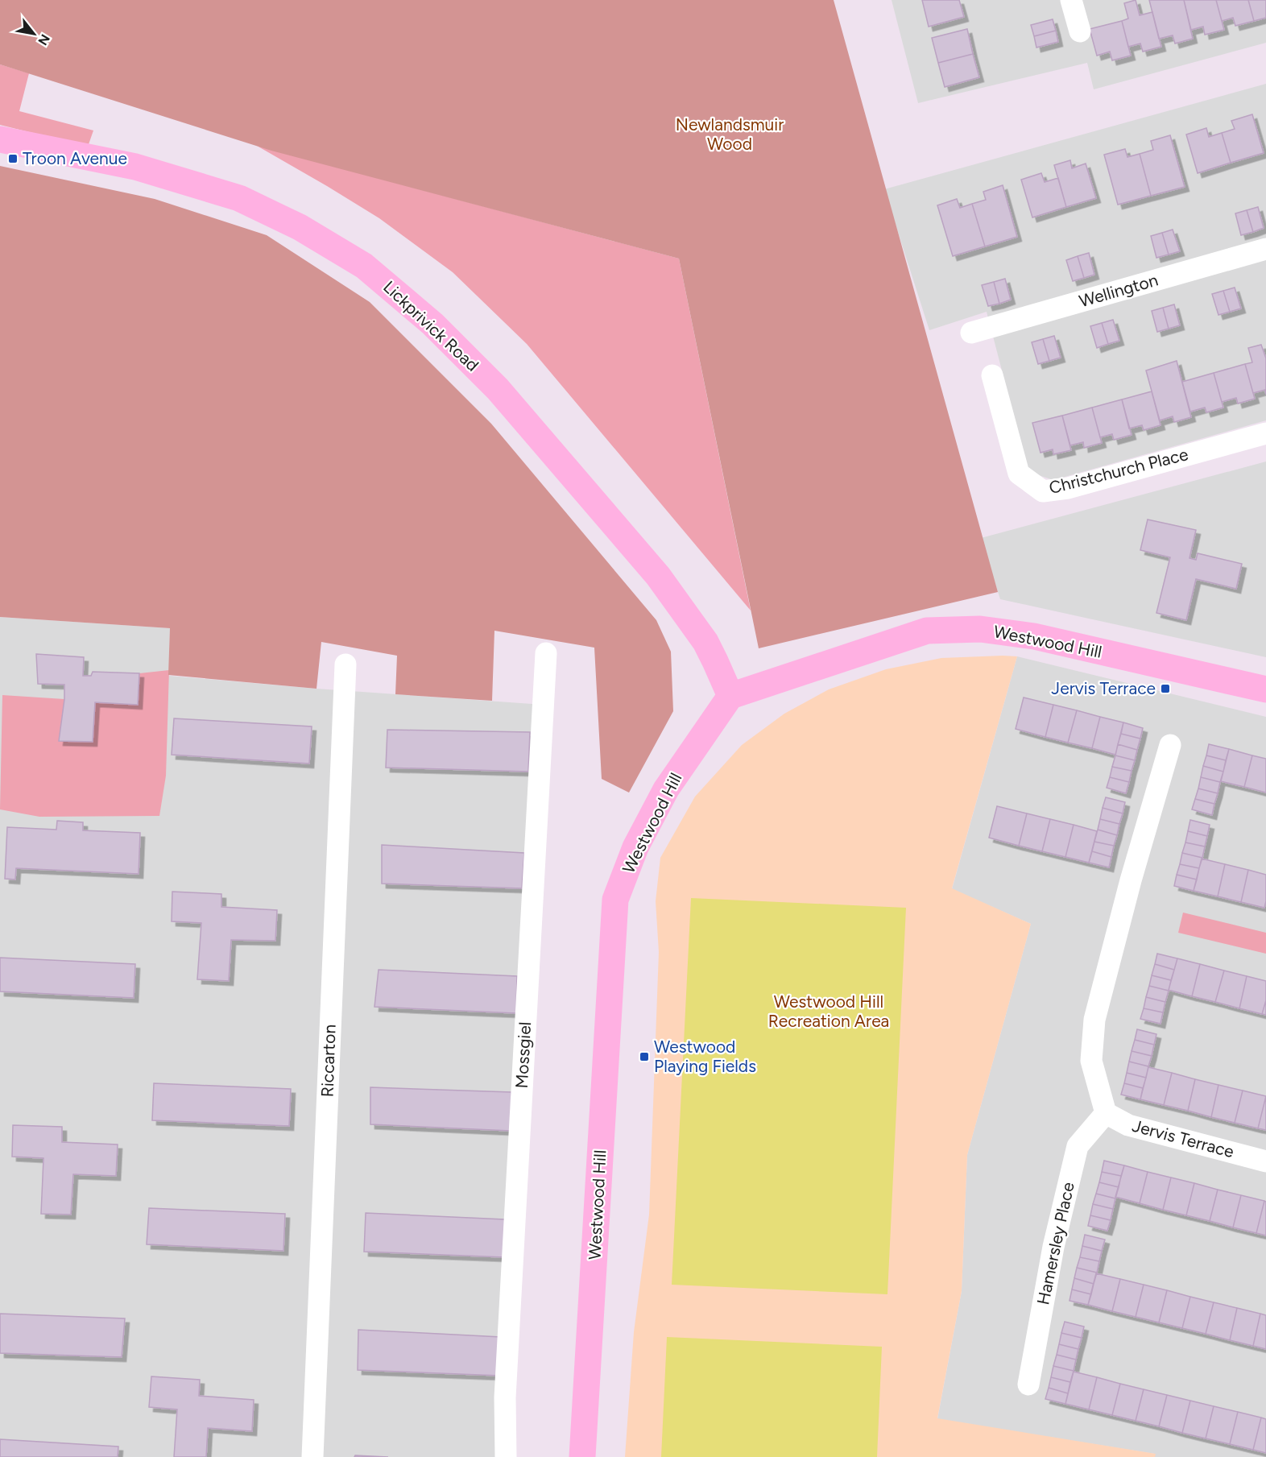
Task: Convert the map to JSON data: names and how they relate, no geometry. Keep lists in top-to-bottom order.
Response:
{
  "streets": {
    "street": [
      "Wellington",
      "Lickprivick Road",
      "Christchurch Place",
      "Westwood Hill",
      "Mossgiel",
      "Riccarton",
      "Jervis Terrace",
      "Hamersley Place"
    ]
  },
  "crossings": [
    ["Lickprivick Road", "Westwood Hill"],
    ["Jervis Terrace", "Hamersley Place"]
  ],
  "parks": ["Newlandsmuir Wood", "Westwood Hill Recreation Area"],
  "places": {
    "transit": ["Troon Avenue", "Jervis Terrace", "Westwood Playing Fields"]
  },
  "north": "bottom right"
}
